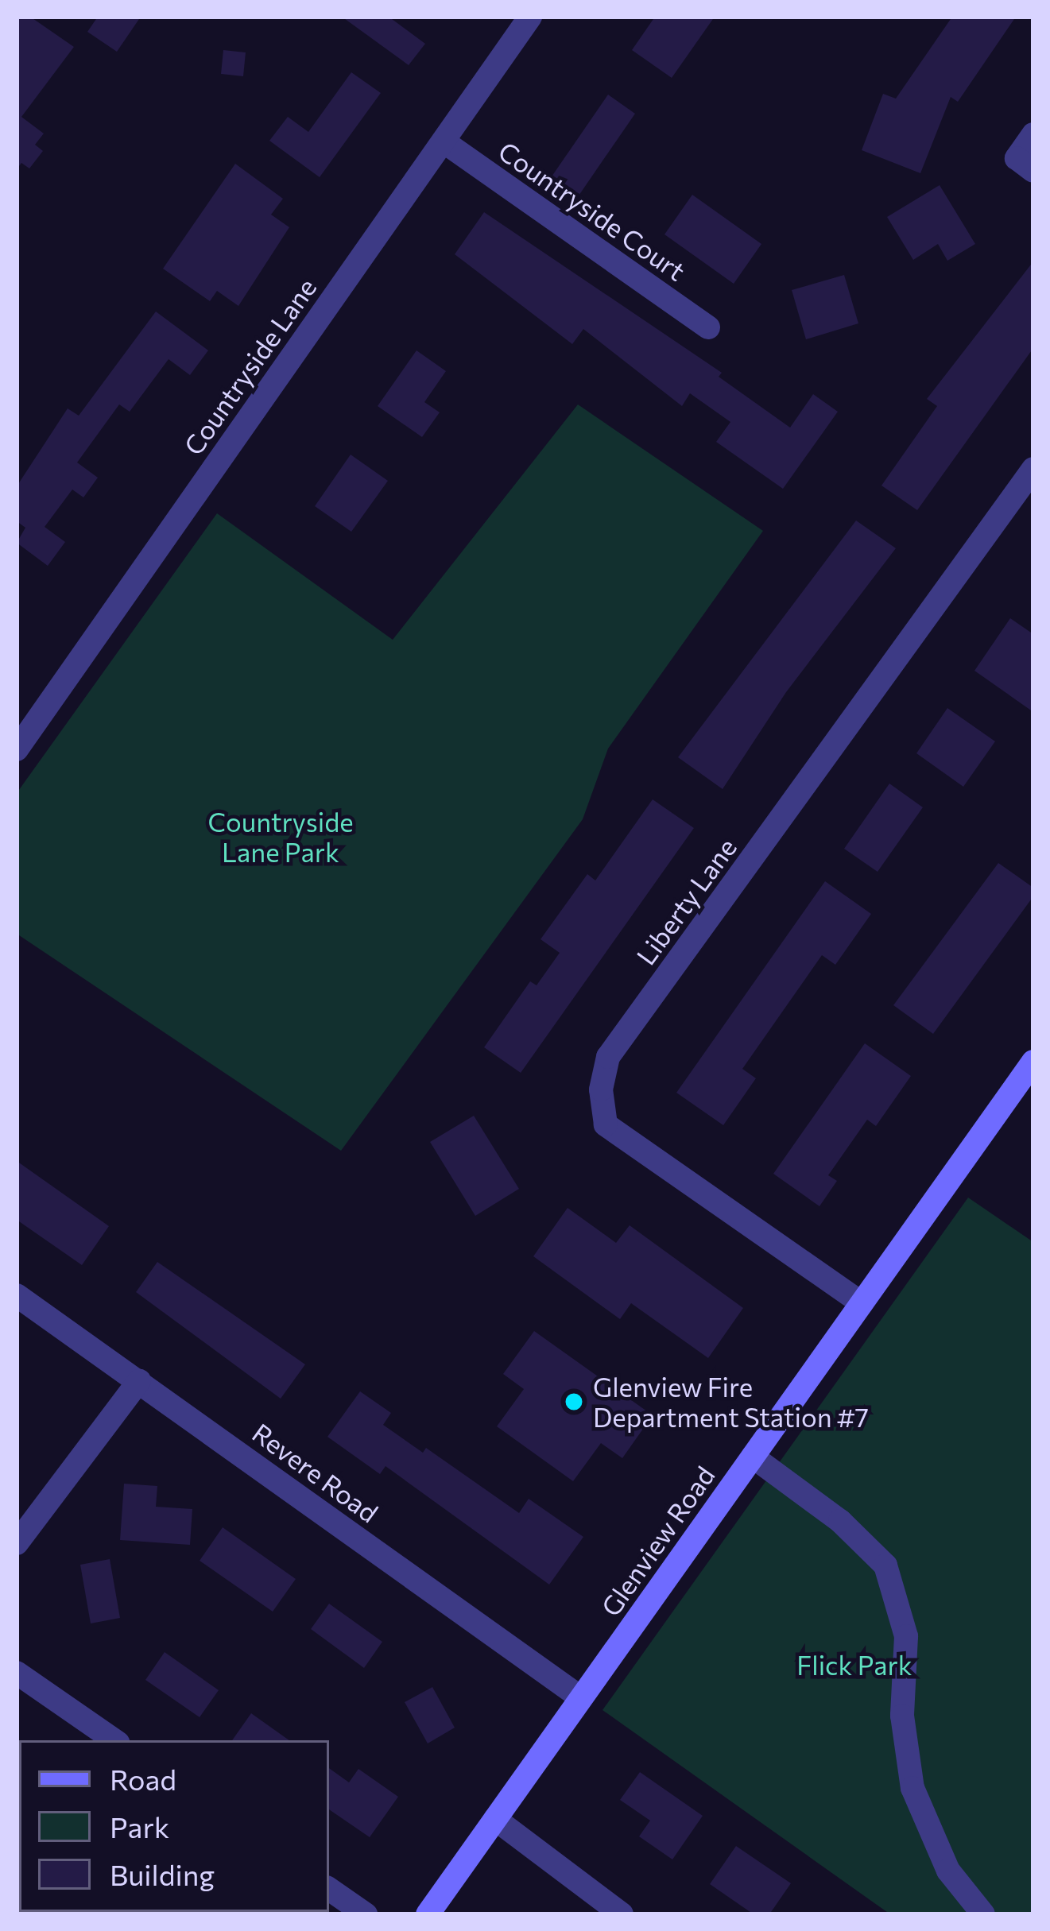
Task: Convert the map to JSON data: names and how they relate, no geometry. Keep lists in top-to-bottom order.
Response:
{
  "streets": {
    "main road": ["Glenview Road"],
    "street": [
      "Countryside Court",
      "Countryside Lane",
      "Liberty Lane",
      "Revere Road"
    ]
  },
  "crossings": [
    ["Countryside Court", "Countryside Lane"],
    ["Liberty Lane", "Glenview Road"],
    ["Revere Road", "Glenview Road"]
  ],
  "parks": ["Countryside Lane Park", "Flick Park"],
  "places": ["Glenview Fire Department Station #7"],
  "legend": ["Road", "Park", "Building"]
}
